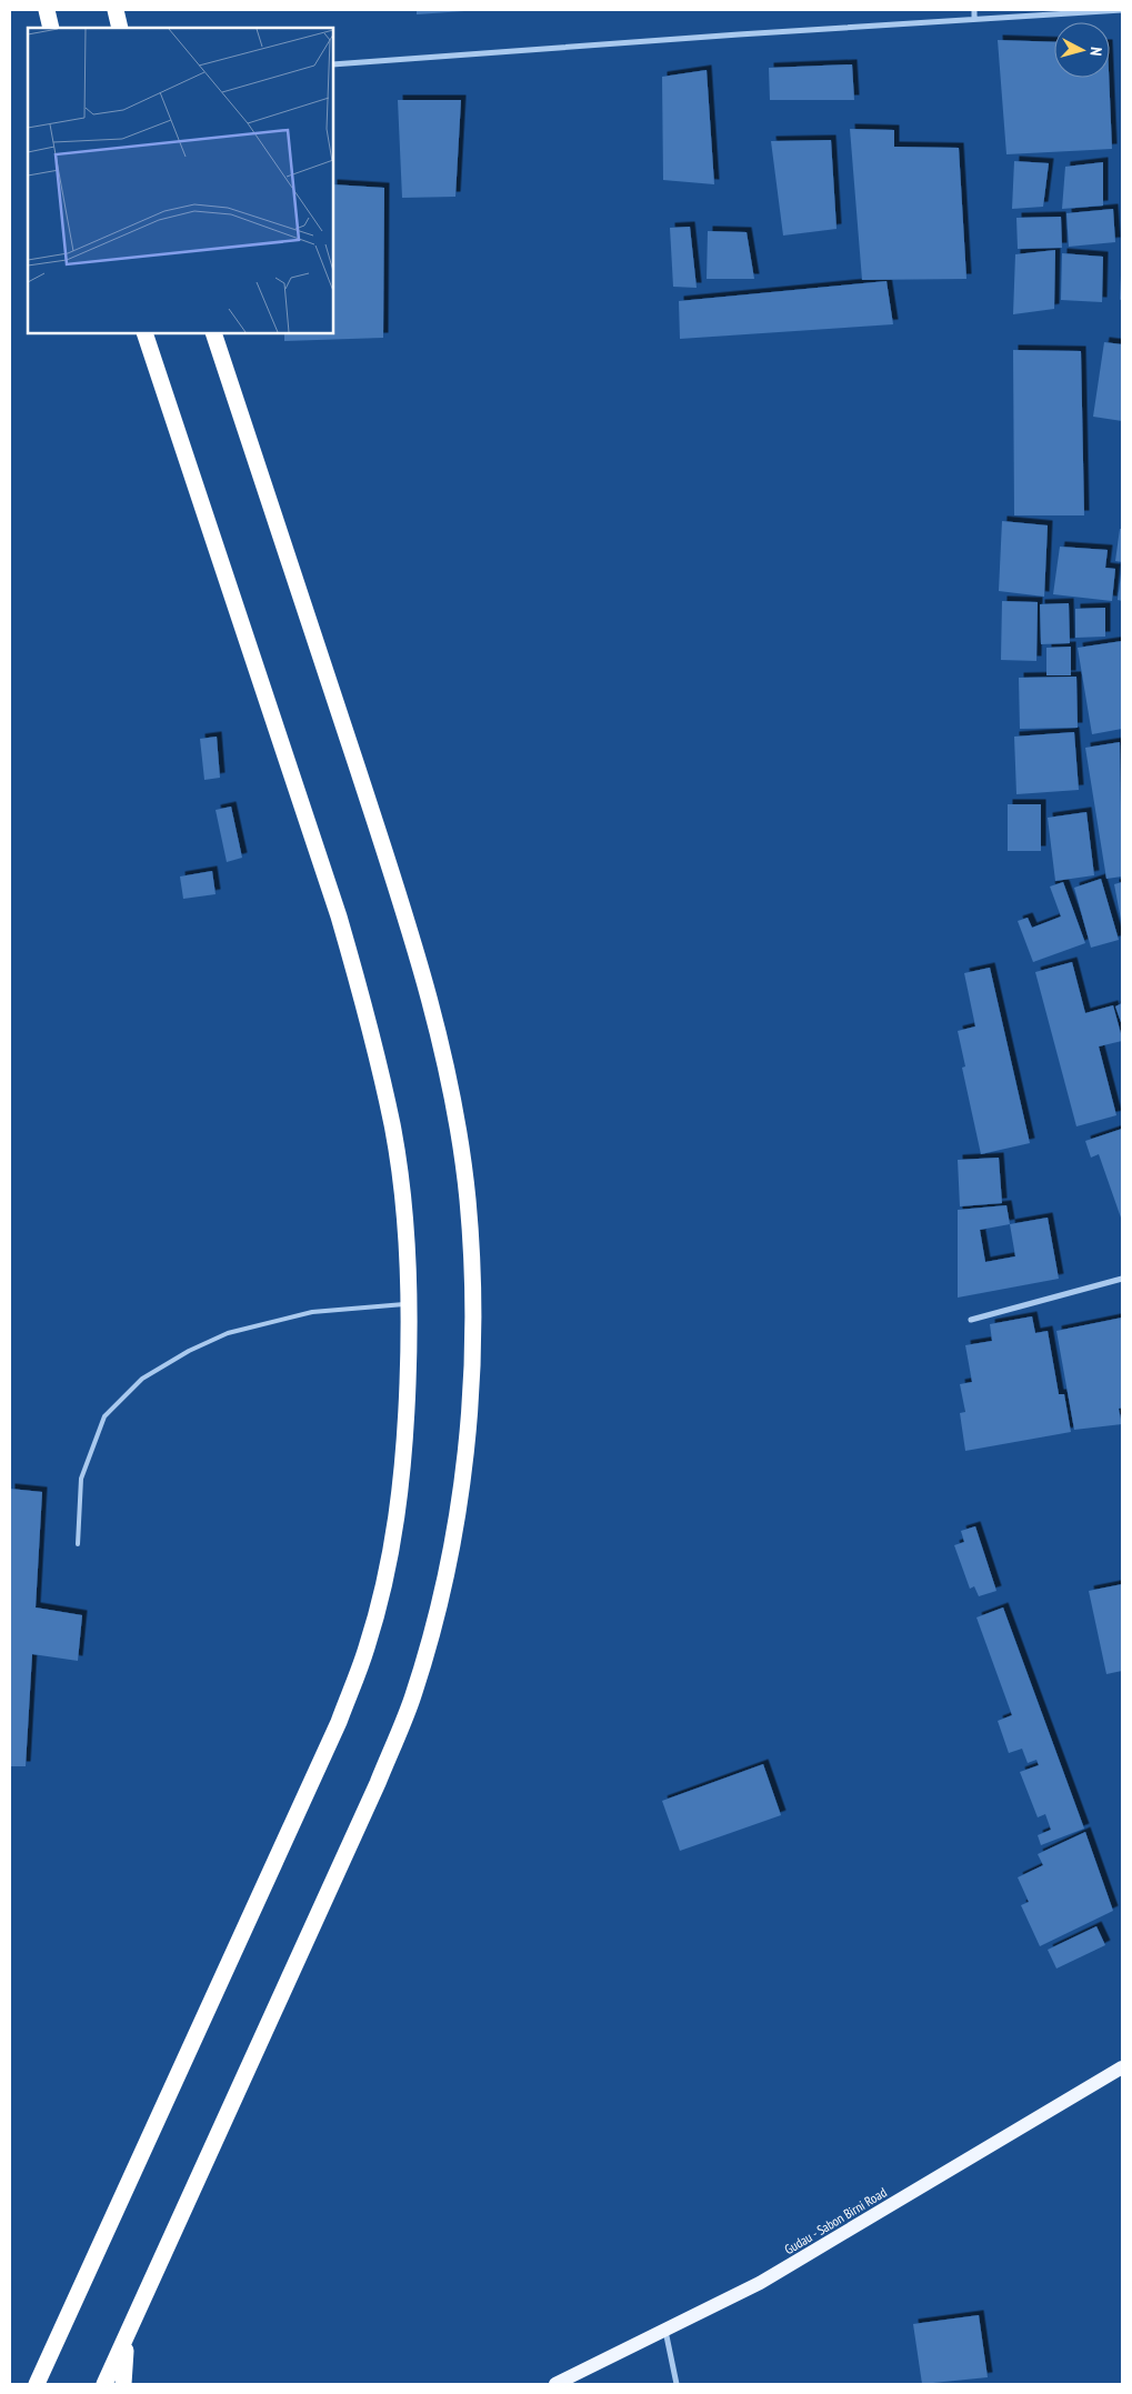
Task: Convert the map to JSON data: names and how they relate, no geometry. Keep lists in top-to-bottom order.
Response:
{
  "streets": {
    "main road": ["Gudau - Sabon Birni Road"]
  },
  "north": "right"
}
